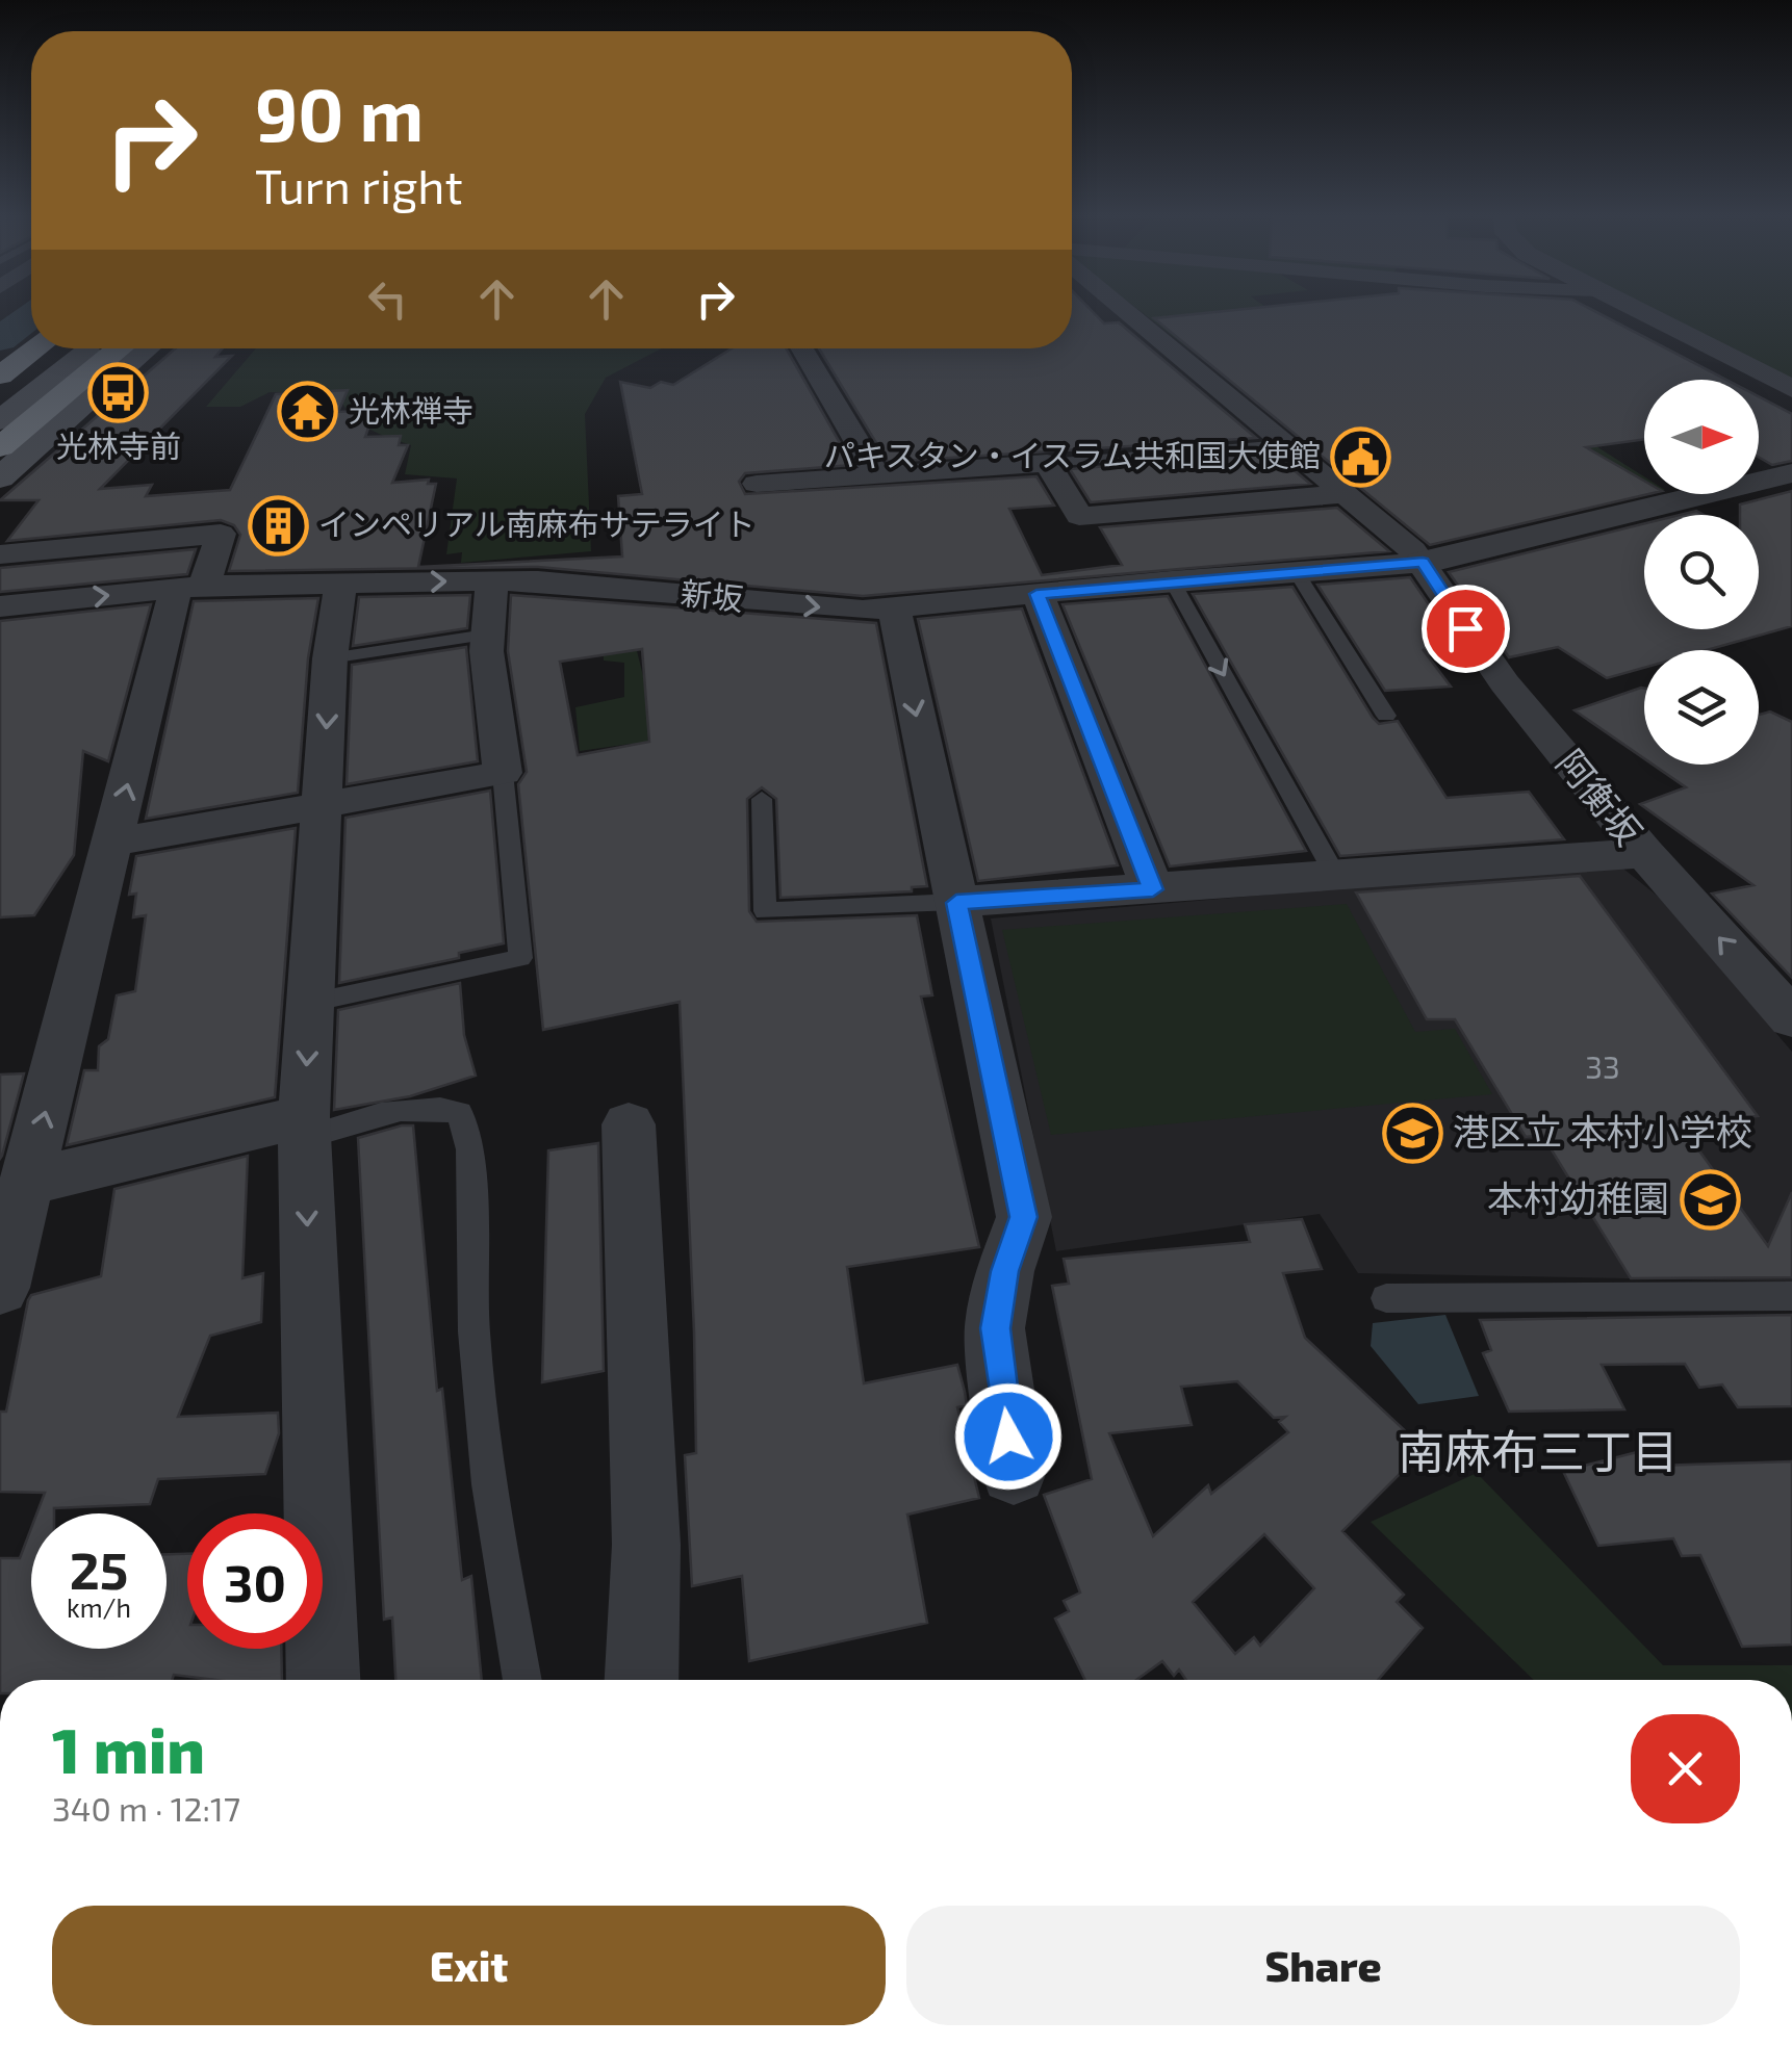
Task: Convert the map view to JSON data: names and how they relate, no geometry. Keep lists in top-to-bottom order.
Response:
{
  "streets": {
    "street": ["新坂", "阿衡坂"]
  },
  "crossings": [
    ["新坂", "阿衡坂"]
  ],
  "districts": ["南麻布三丁目"],
  "places": {
    "bus stop": ["光林寺前"],
    "temple": ["光林禅寺"],
    "public building": ["パキスタン・イスラム共和国大使館"],
    "building": ["インペリアル南麻布サテライト"],
    "school or university": ["港区立 本村小学校", "本村幼稚園"]
  },
  "house_numbers": ["33"],
  "north": "right",
  "page": {
    "turn": ["90 m", "Turn right"],
    "speed": "25 km/h",
    "limit": "30",
    "heading": ["1 min", "340 m · 12:17"],
    "buttons": ["Exit", "Share"]
  }
}
